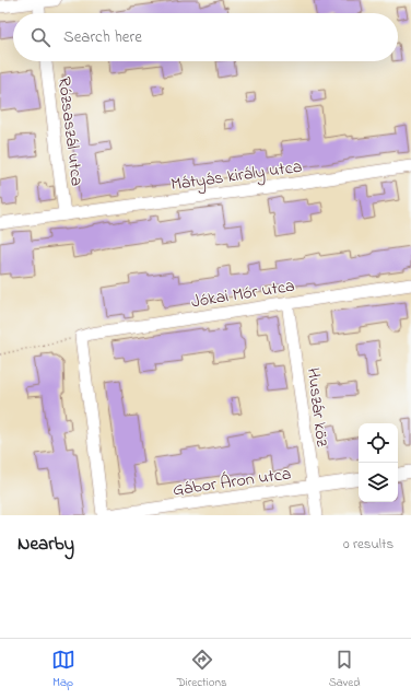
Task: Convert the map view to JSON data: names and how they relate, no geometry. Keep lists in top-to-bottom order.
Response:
{
  "streets": {
    "street": [
      "Rózsaszál utca",
      "Mátyás király utca",
      "Jókai Mór utca",
      "Huszár köz",
      "Gábor Áron utca"
    ]
  },
  "crossings": [
    ["Rózsaszál utca", "Mátyás király utca"],
    ["Jókai Mór utca", "Huszár köz"],
    ["Huszár köz", "Gábor Áron utca"]
  ],
  "page": {
    "search": "Search here",
    "heading": ["Nearby", "0 results"],
    "nav": ["Map", "Directions", "Saved"]
  }
}
